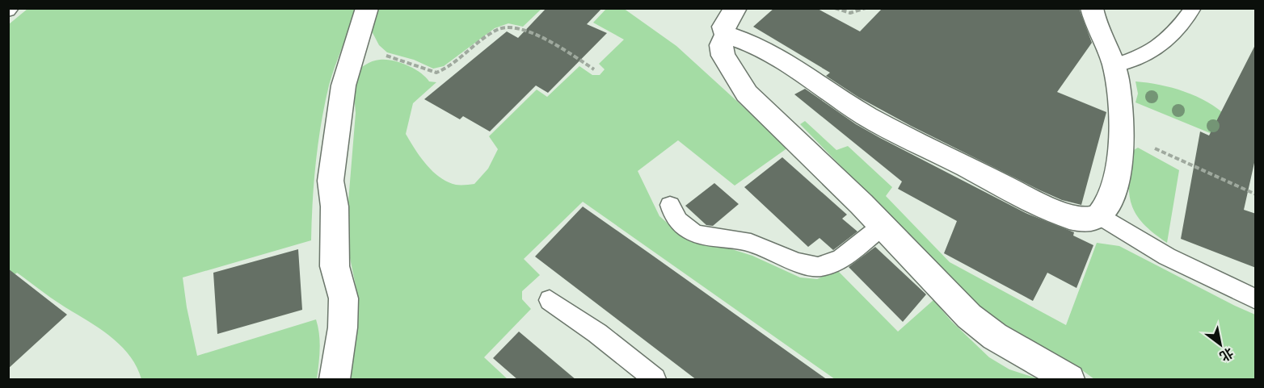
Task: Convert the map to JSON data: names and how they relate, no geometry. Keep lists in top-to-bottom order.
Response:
{
  "north": "bottom right"
}
